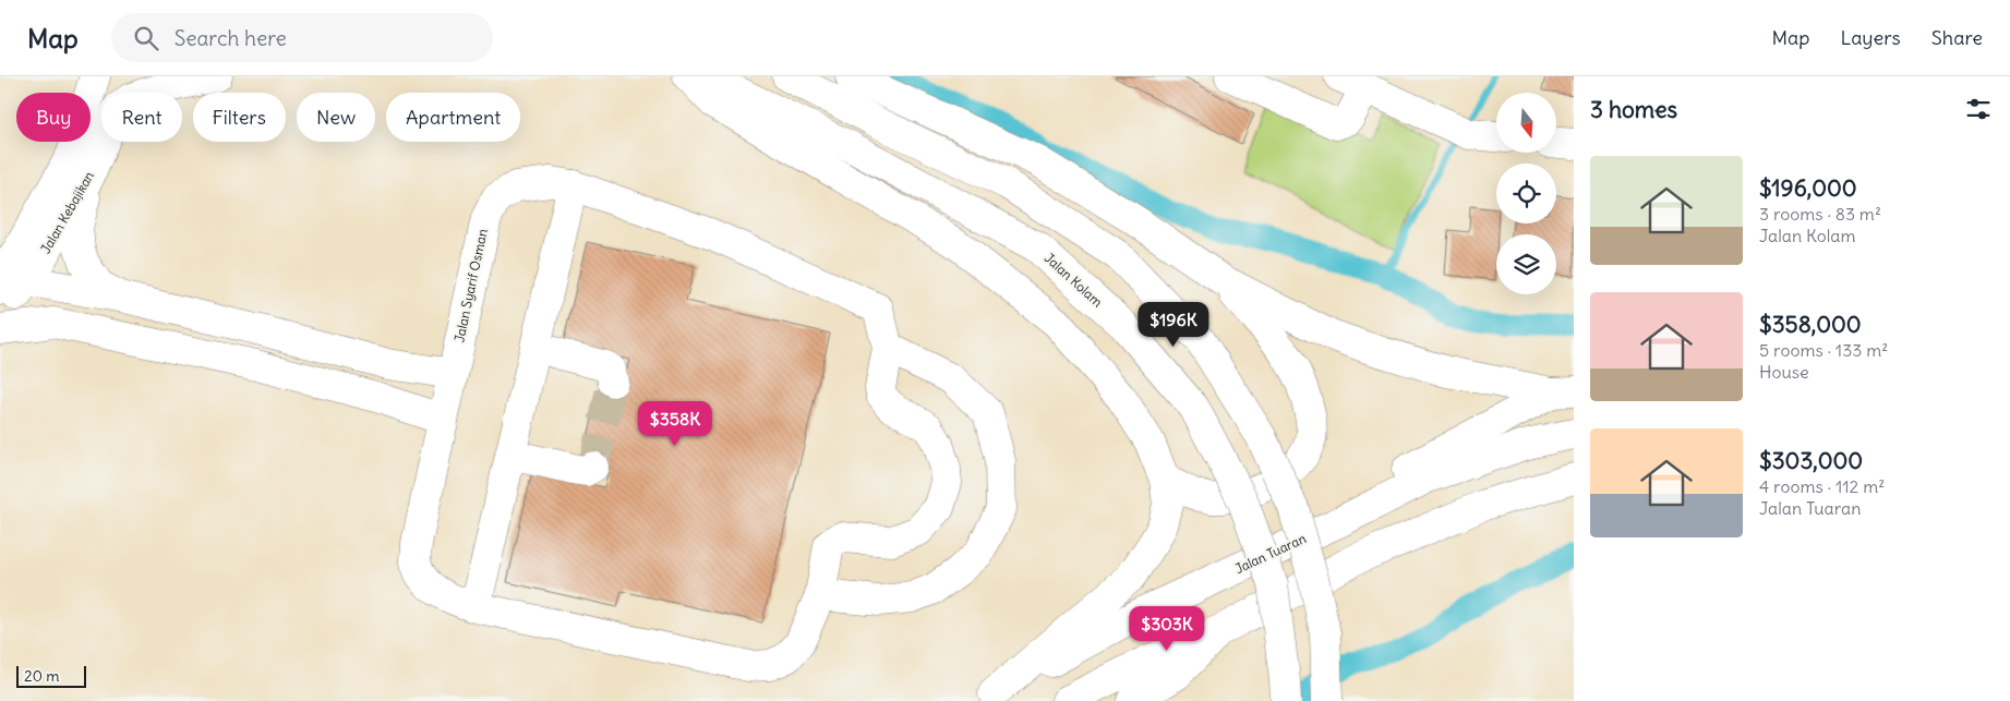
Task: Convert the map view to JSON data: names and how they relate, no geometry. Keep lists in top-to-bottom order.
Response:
{
  "streets": {
    "main road": [
      "Jalan Kebajikan",
      "Jalan Kolam",
      "Jalan Syarif Osman",
      "Jalan Tuaran"
    ]
  },
  "scale_bar": "20 m",
  "north": "bottom",
  "page": {
    "header": "Map",
    "search": "Search here",
    "nav": ["Map", "Layers", "Share"],
    "heading": "3 homes",
    "chip": [
      "Buy",
      "Rent",
      "Filters",
      "New",
      "Apartment"
    ],
    "list": [
      {
        "name": "$196,000",
        "note": "3 rooms · 83 m² · Jalan Kolam"
      },
      {
        "name": "$358,000",
        "note": "5 rooms · 133 m² · House"
      },
      {
        "name": "$303,000",
        "note": "4 rooms · 112 m² · Jalan Tuaran"
      }
    ],
    "price": ["$196K", "$358K", "$303K"],
    "scale": "20 m"
  }
}
